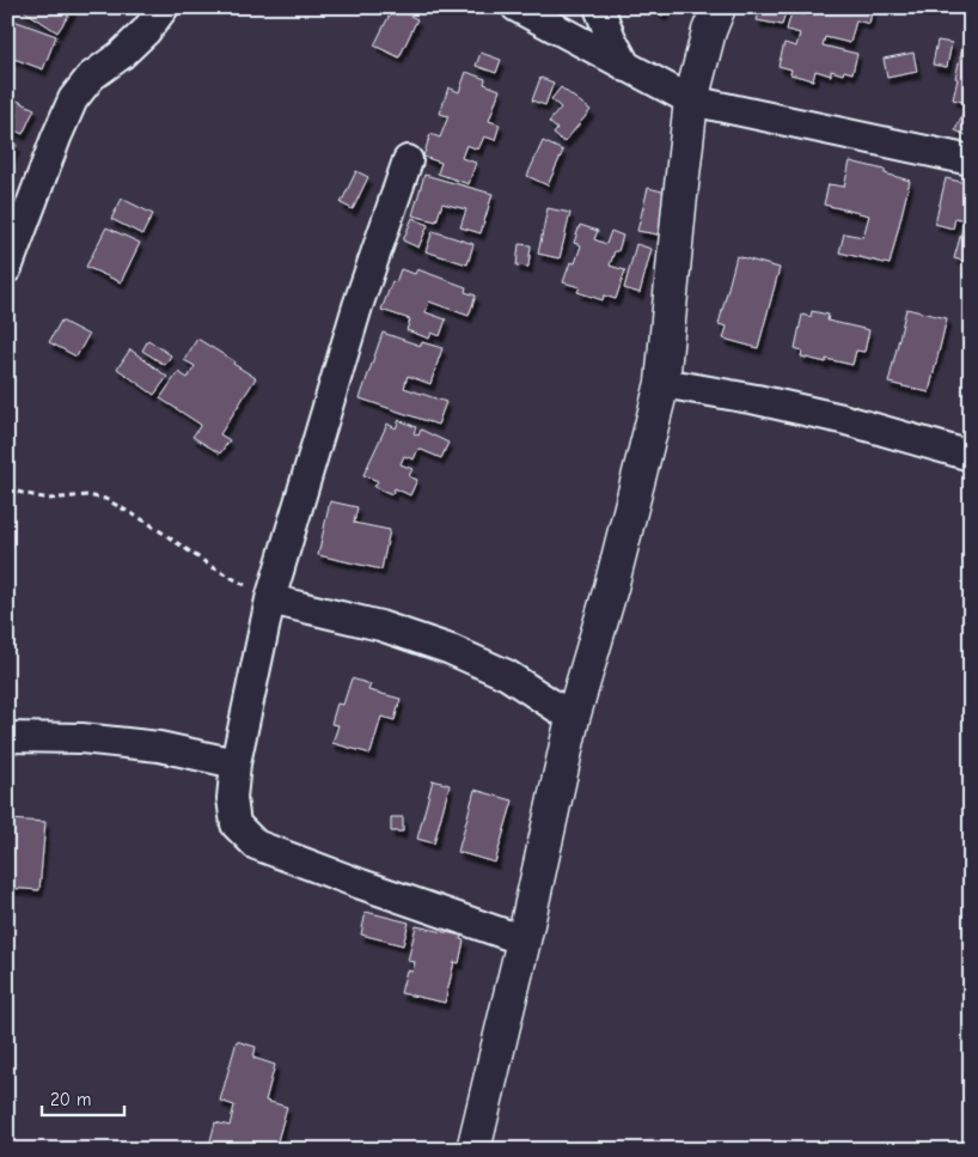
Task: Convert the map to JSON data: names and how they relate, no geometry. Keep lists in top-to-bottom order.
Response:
{
  "scale_bar": "20 m"
}
